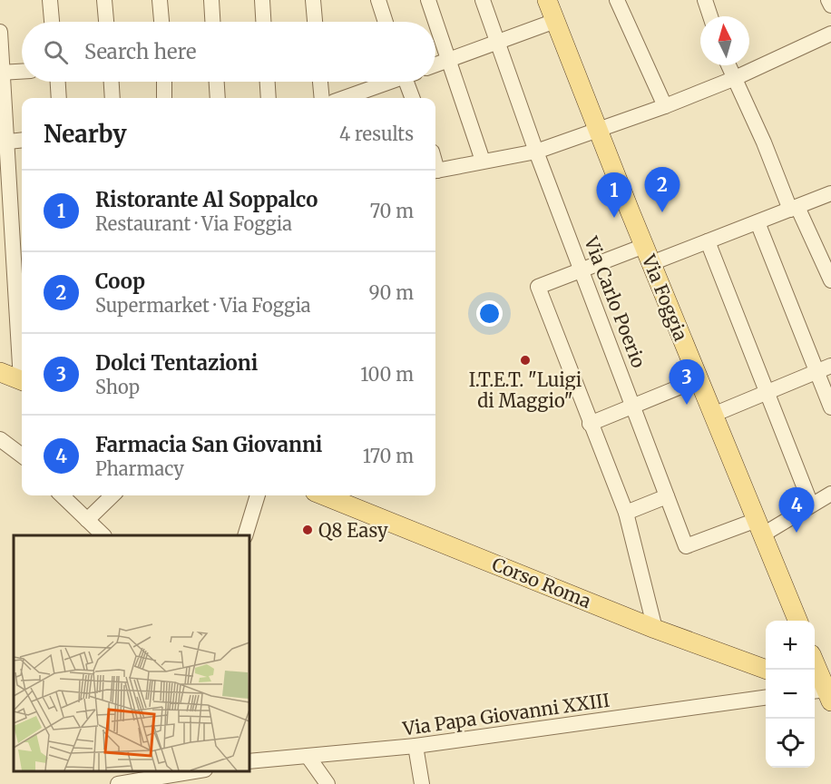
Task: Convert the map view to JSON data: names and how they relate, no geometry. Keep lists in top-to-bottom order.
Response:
{
  "streets": {
    "main road": ["Via Foggia", "Corso Roma"],
    "street": ["Via Carlo Poerio", "Via Papa Giovanni XXIII"]
  },
  "crossings": [
    ["Via Foggia", "Via Carlo Poerio"]
  ],
  "places": ["I.T.E.T. \"Luigi di Maggio\"", "Q8 Easy"],
  "north": "top",
  "page": {
    "search": "Search here",
    "heading": ["Nearby", "4 results"],
    "pins": [
      "2",
      "1",
      "3",
      "4"
    ],
    "list": [
      {
        "mark": "1",
        "name": "Ristorante Al Soppalco",
        "note": "Restaurant · Via Foggia",
        "value": "70 m"
      },
      {
        "mark": "2",
        "name": "Coop",
        "note": "Supermarket · Via Foggia",
        "value": "90 m"
      },
      {
        "mark": "3",
        "name": "Dolci Tentazioni",
        "note": "Shop",
        "value": "100 m"
      },
      {
        "mark": "4",
        "name": "Farmacia San Giovanni",
        "note": "Pharmacy",
        "value": "170 m"
      }
    ],
    "map_buttons": ["+", "−"]
  }
}
